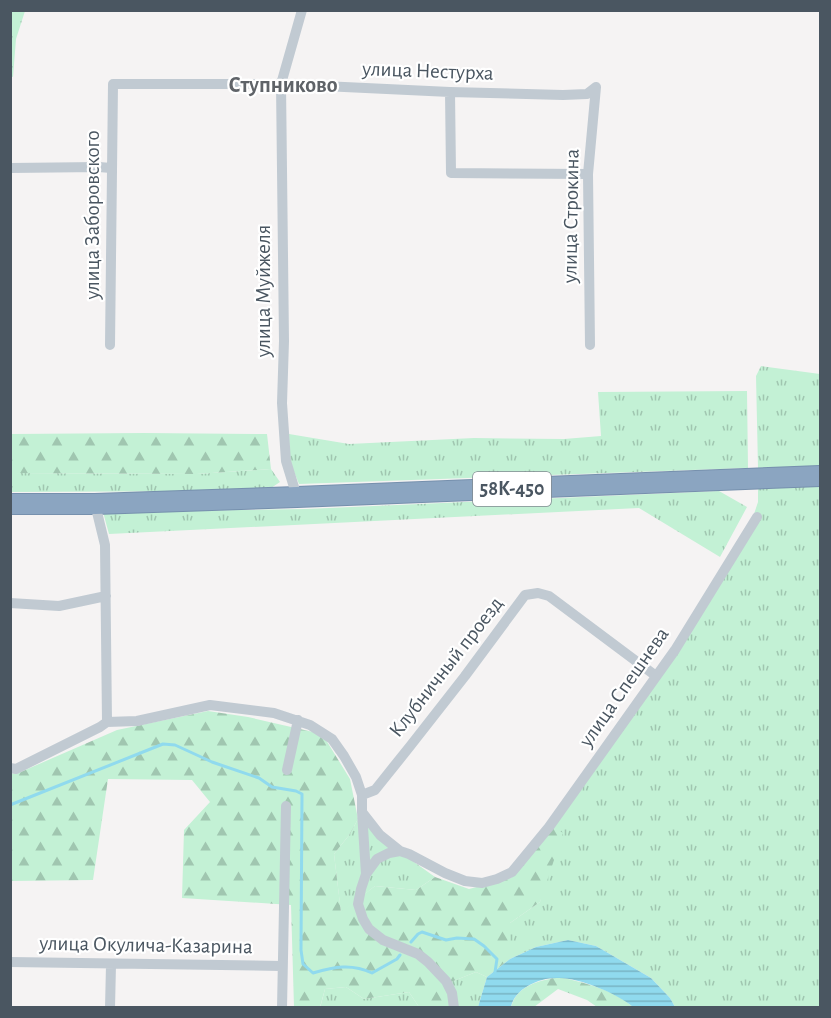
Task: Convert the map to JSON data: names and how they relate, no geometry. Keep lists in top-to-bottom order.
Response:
{
  "streets": {
    "highway": ["58К-450"],
    "street": [
      "улица Нестурха",
      "улица Заборовского",
      "улица Строкина",
      "улица Муйжеля",
      "Клубничный проезд",
      "улица Спешнева",
      "улица Окулича-Казарина"
    ]
  },
  "crossings": [
    ["улица Нестурха", "улица Заборовского"],
    ["улица Нестурха", "улица Строкина"],
    ["улица Нестурха", "улица Муйжеля"],
    ["улица Муйжеля", "58К-450"],
    ["Клубничный проезд", "улица Спешнева"]
  ],
  "districts": ["Ступниково"]
}
